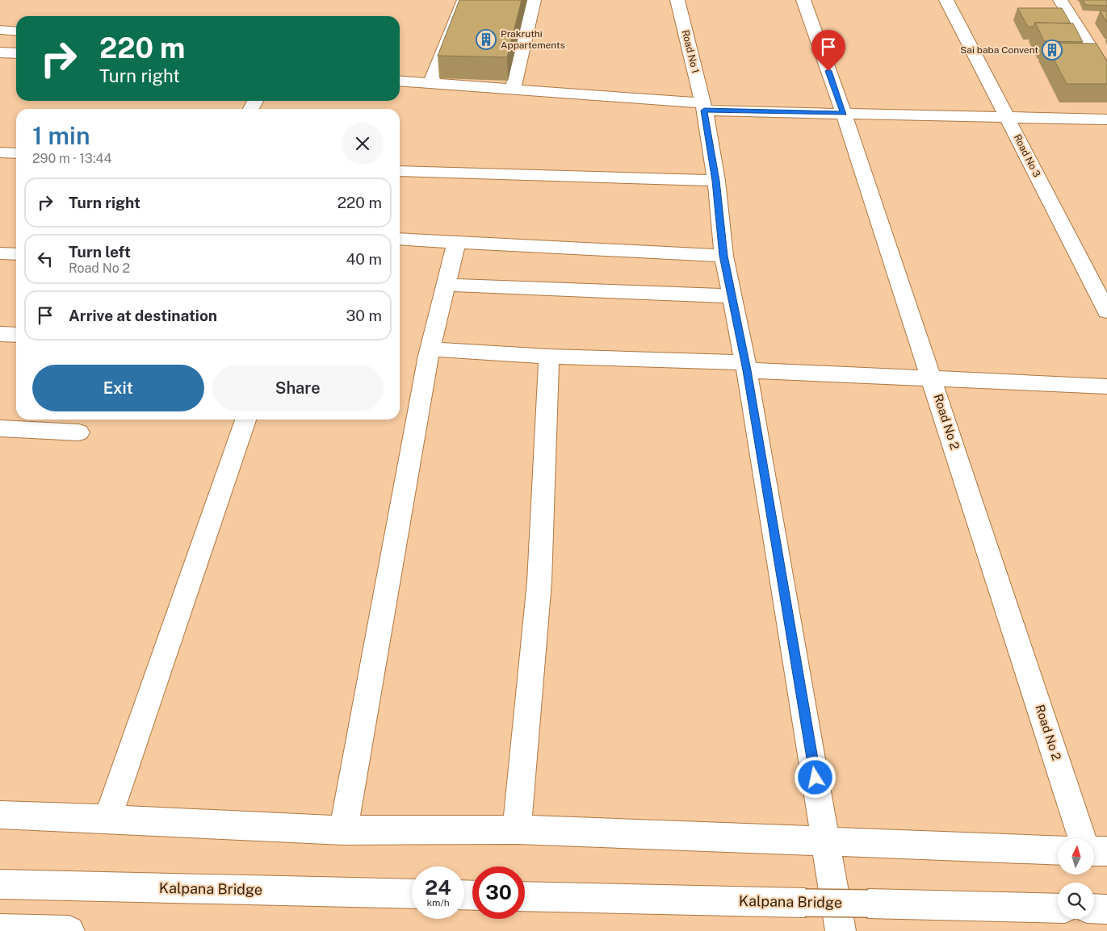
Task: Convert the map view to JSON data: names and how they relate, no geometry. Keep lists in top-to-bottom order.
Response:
{
  "streets": {
    "street": [
      "Road No 1",
      "Road No 3",
      "Road No 2",
      "Kalpana Bridge"
    ]
  },
  "places": {
    "building": ["Prakruthi Appartements", "Sai baba Convent"]
  },
  "north": "top",
  "page": {
    "turn": ["220 m", "Turn right"],
    "heading": ["1 min", "290 m · 13:44"],
    "list": [
      {
        "name": "Turn right",
        "value": "220 m"
      },
      {
        "name": "Turn left",
        "note": "Road No 2",
        "value": "40 m"
      },
      {
        "name": "Arrive at destination",
        "value": "30 m"
      }
    ],
    "buttons": ["Exit", "Share"],
    "speed": "24 km/h",
    "limit": "30"
  }
}
